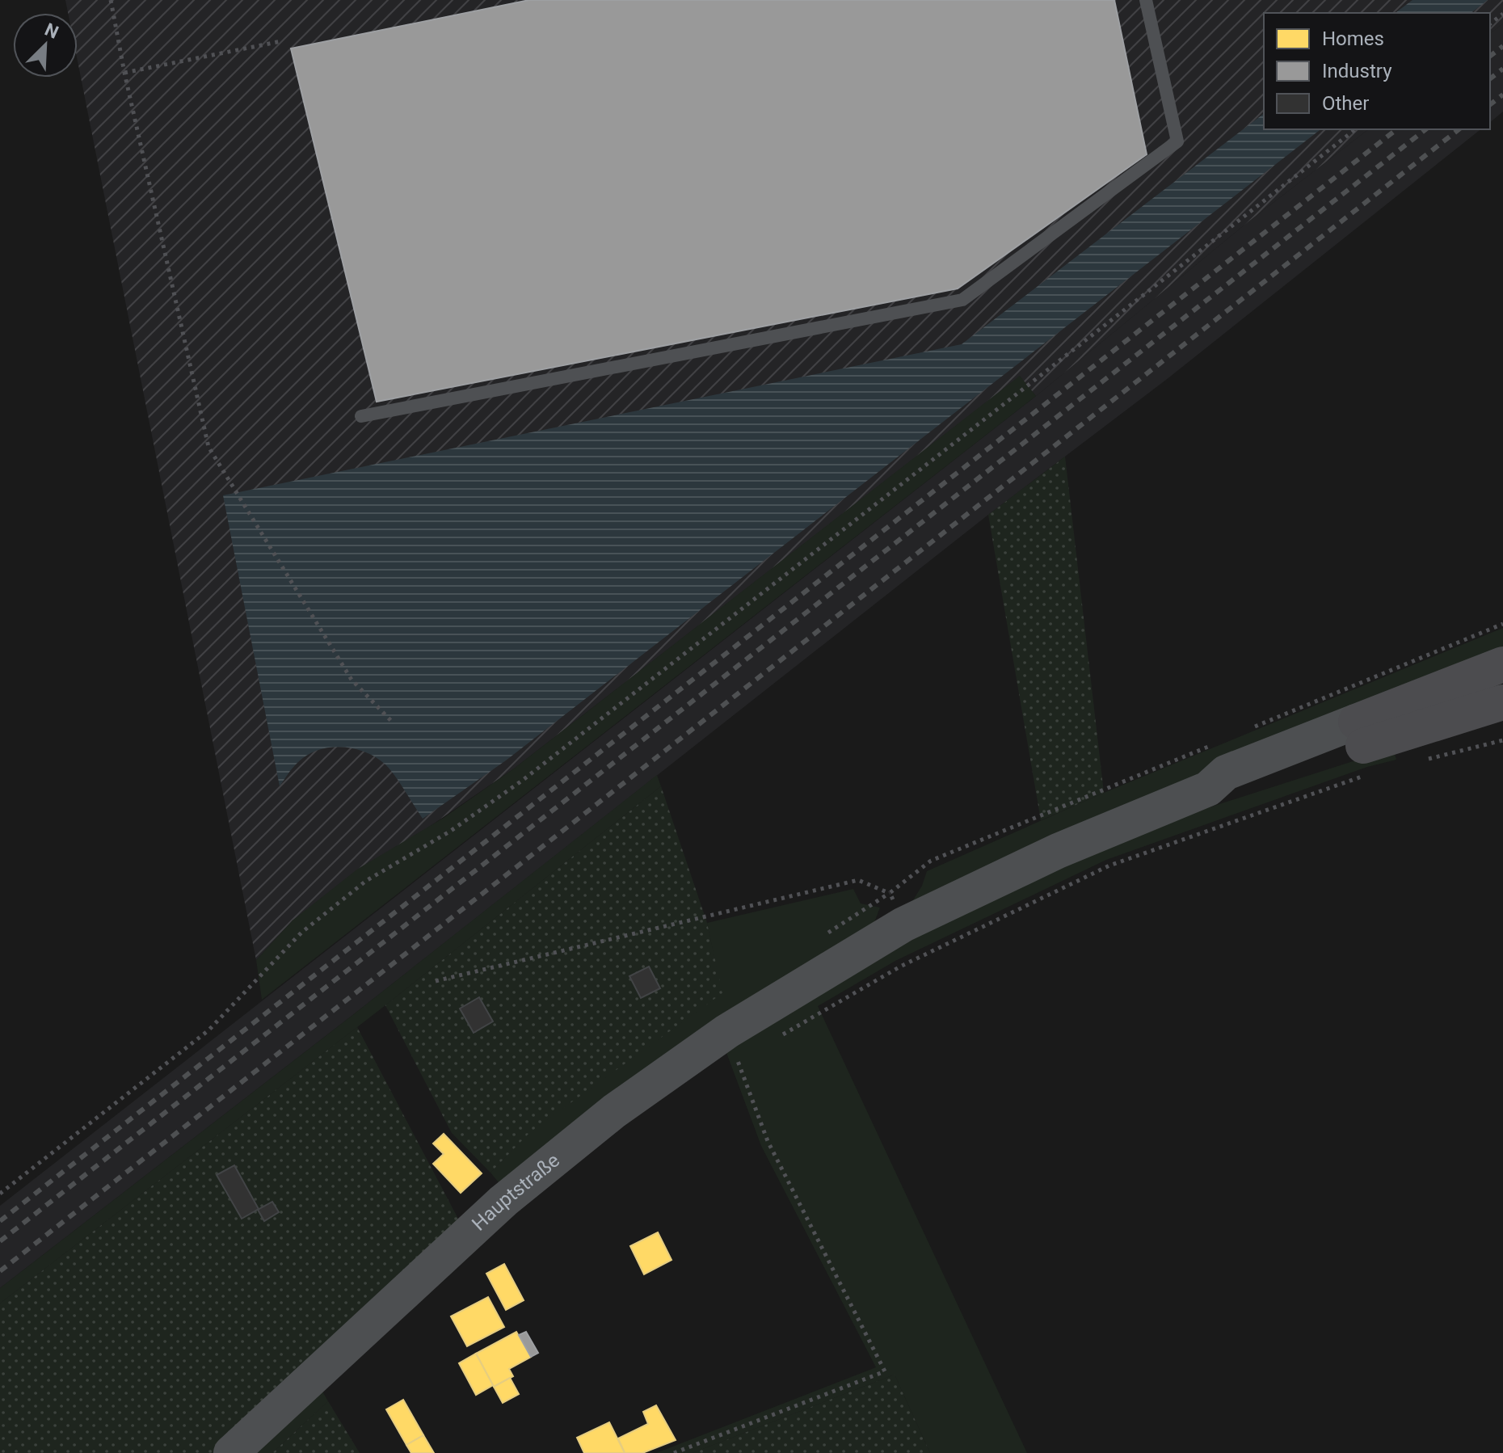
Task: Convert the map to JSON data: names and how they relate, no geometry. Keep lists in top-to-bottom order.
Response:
{
  "streets": {
    "main road": ["Hauptstraße"]
  },
  "legend": ["Homes", "Industry", "Other"],
  "north": "top right"
}
